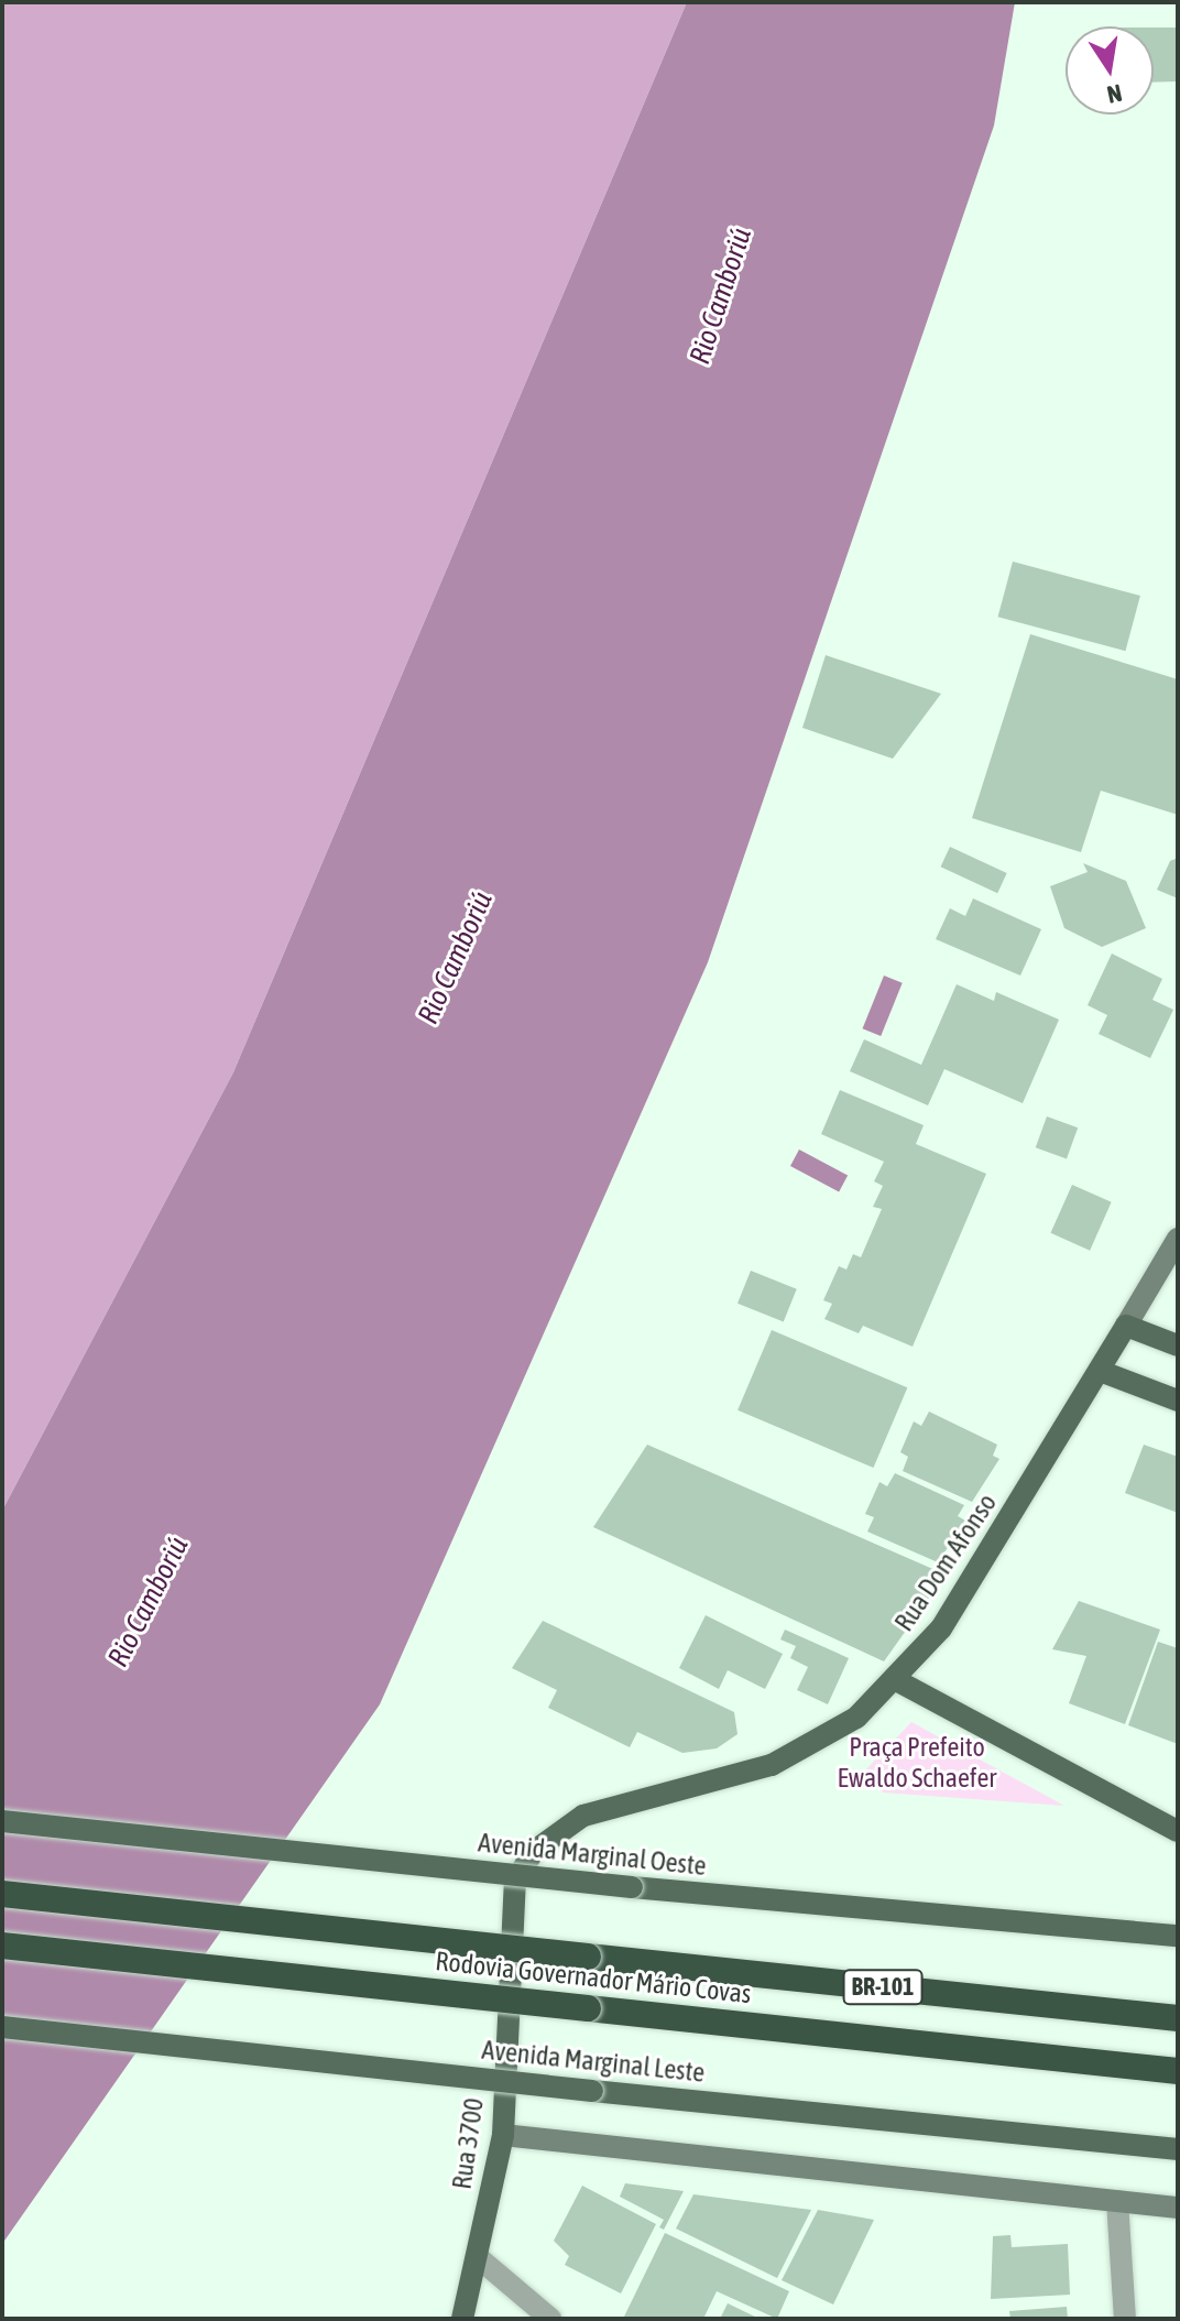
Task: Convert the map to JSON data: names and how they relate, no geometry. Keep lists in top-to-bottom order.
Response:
{
  "streets": {
    "highway": ["Rodovia Governador Mário Covas", "BR-101"],
    "main road": [
      "Rua Dom Afonso",
      "Avenida Marginal Oeste",
      "Avenida Marginal Leste",
      "Rua 3700"
    ]
  },
  "crossings": [
    ["Rua Dom Afonso", "Rua 3700"]
  ],
  "water": ["Rio Camboriú"],
  "parks": ["Praça Prefeito Ewaldo Schaefer"],
  "north": "bottom"
}
